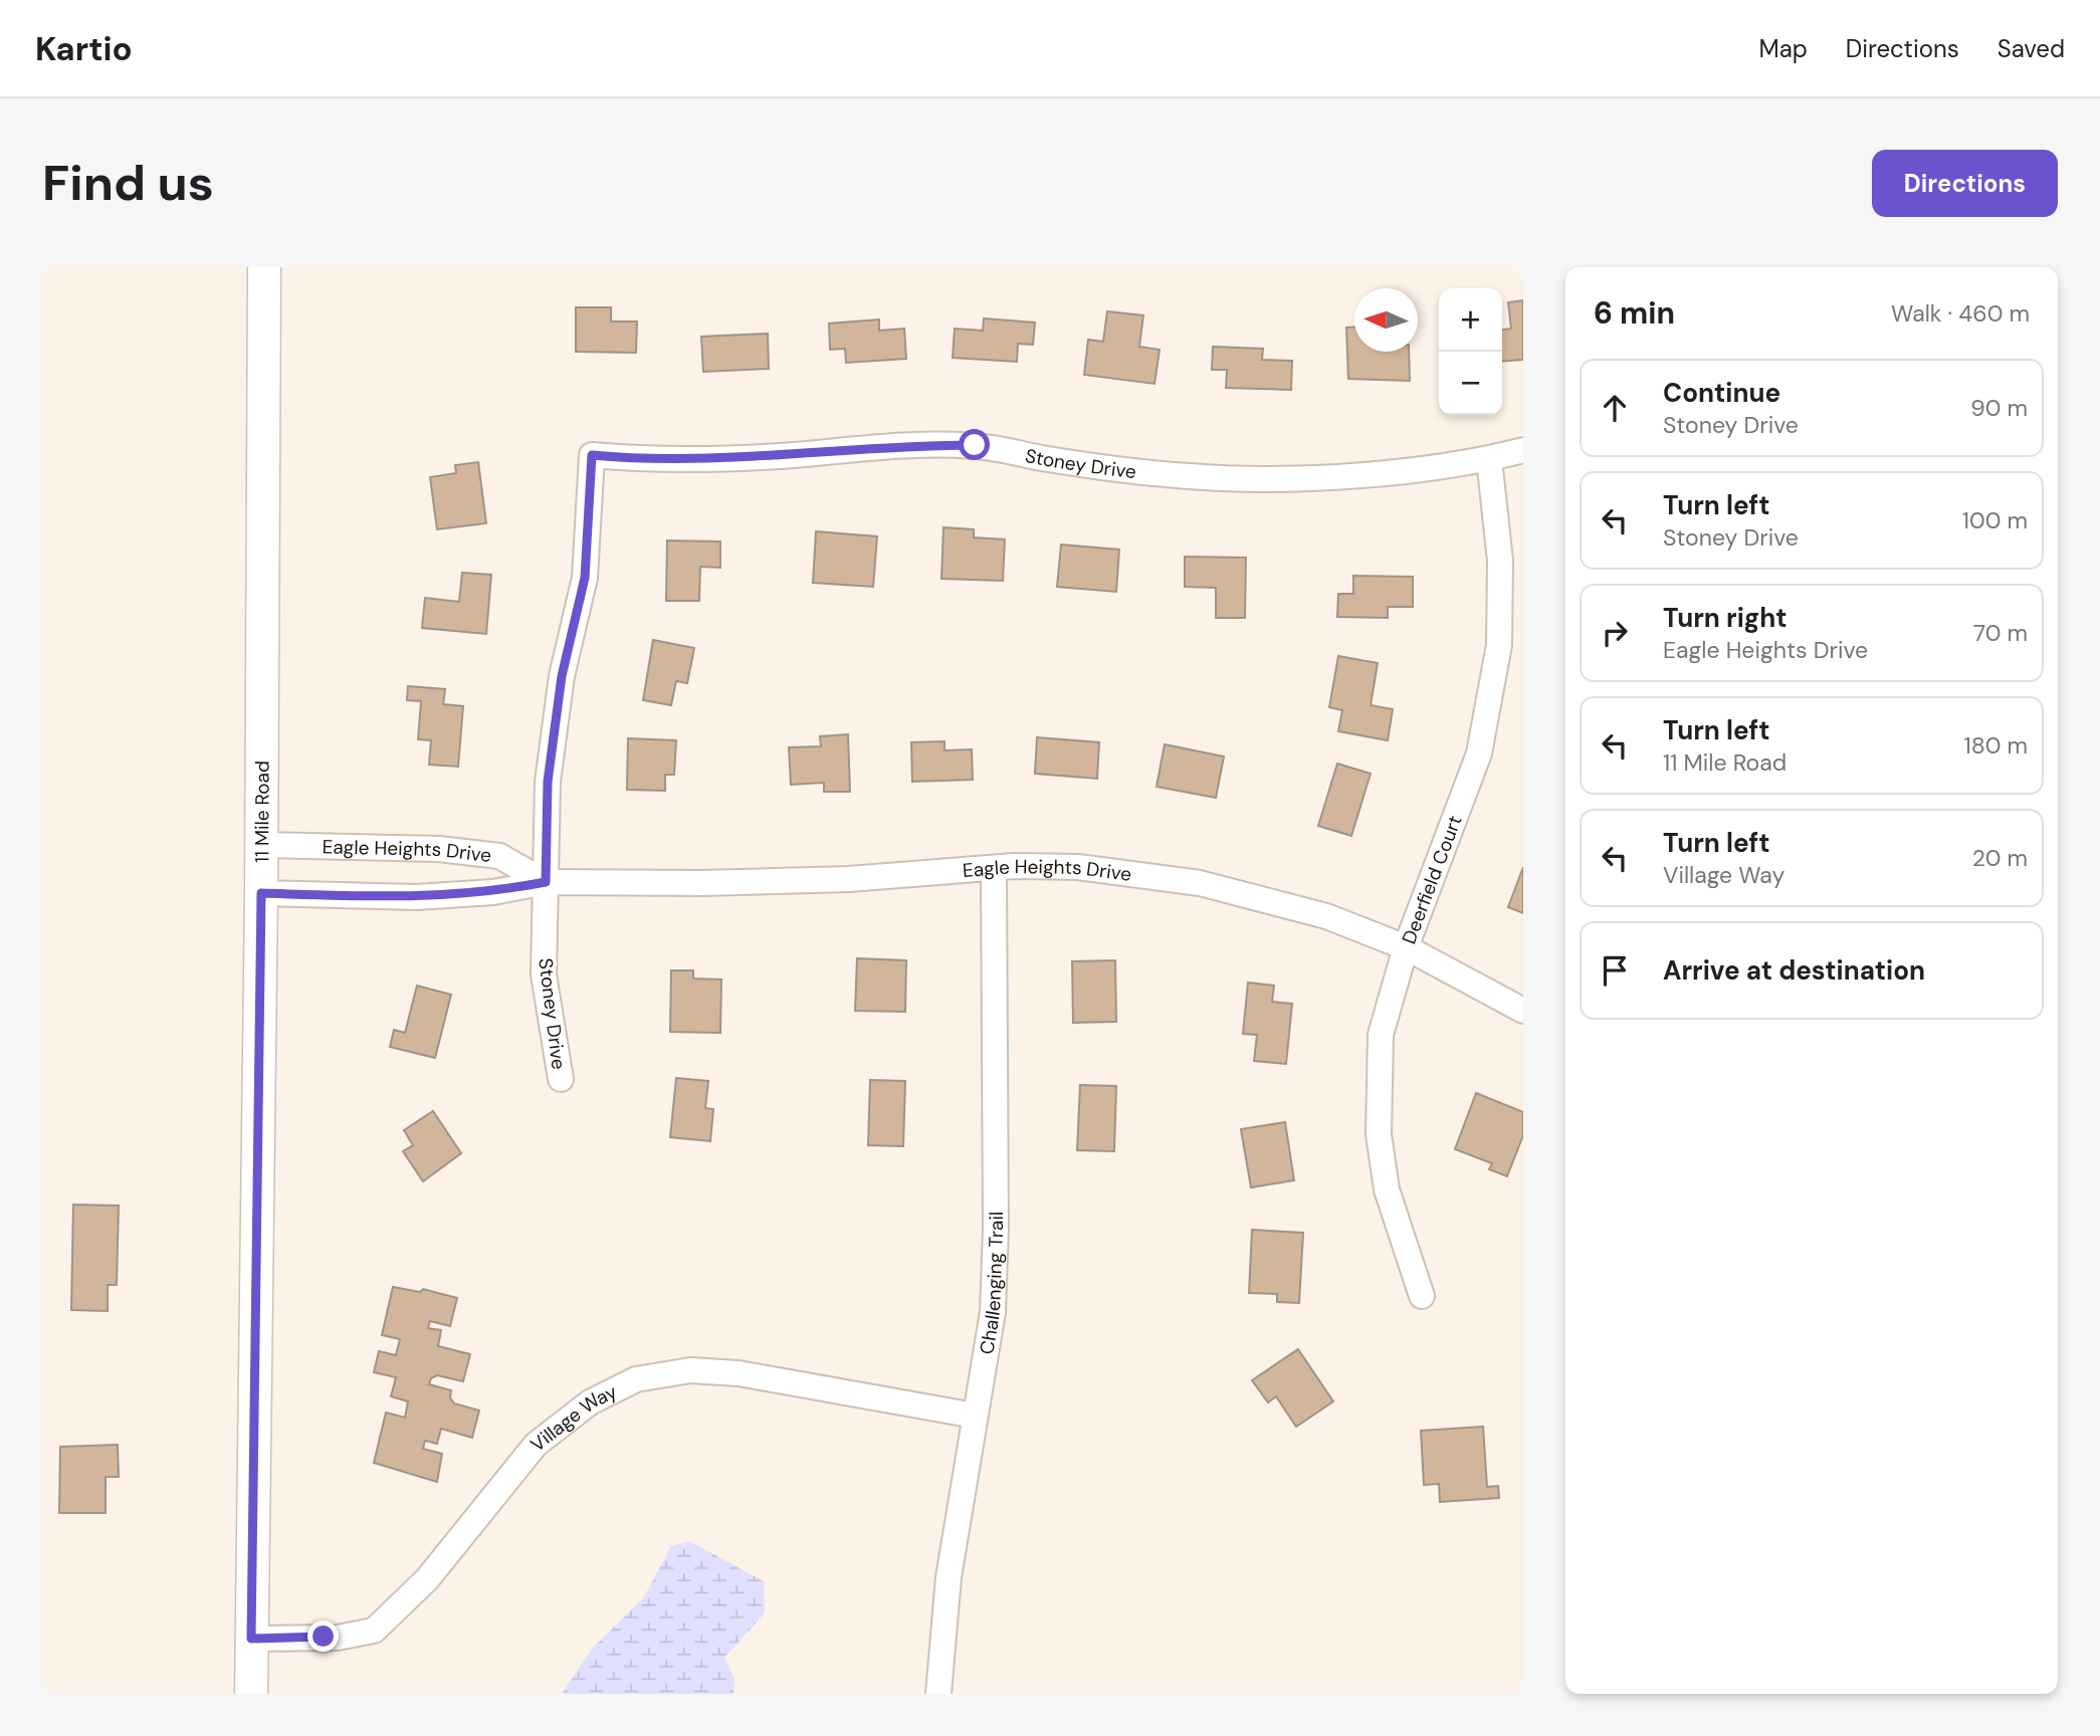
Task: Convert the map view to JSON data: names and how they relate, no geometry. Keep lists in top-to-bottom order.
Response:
{
  "streets": {
    "street": [
      "Stoney Drive",
      "11 Mile Road",
      "Eagle Heights Drive",
      "Deerfield Court",
      "Challenging Trail",
      "Village Way"
    ]
  },
  "crossings": [
    ["Stoney Drive", "Eagle Heights Drive"],
    ["Stoney Drive", "Deerfield Court"],
    ["11 Mile Road", "Eagle Heights Drive"],
    ["11 Mile Road", "Village Way"],
    ["Eagle Heights Drive", "Deerfield Court"],
    ["Eagle Heights Drive", "Challenging Trail"],
    ["Challenging Trail", "Village Way"]
  ],
  "north": "left",
  "page": {
    "header": "Kartio",
    "nav": ["Map", "Directions", "Saved"],
    "buttons": "Directions",
    "title": "Find us",
    "heading": ["6 min", "Walk · 460 m"],
    "map_buttons": ["+", "−"],
    "list": [
      ["Continue", "Stoney Drive", "90 m"],
      ["Turn left", "Stoney Drive", "100 m"],
      ["Turn right", "Eagle Heights Drive", "70 m"],
      ["Turn left", "11 Mile Road", "180 m"],
      ["Turn left", "Village Way", "20 m"],
      "Arrive at destination"
    ]
  }
}
